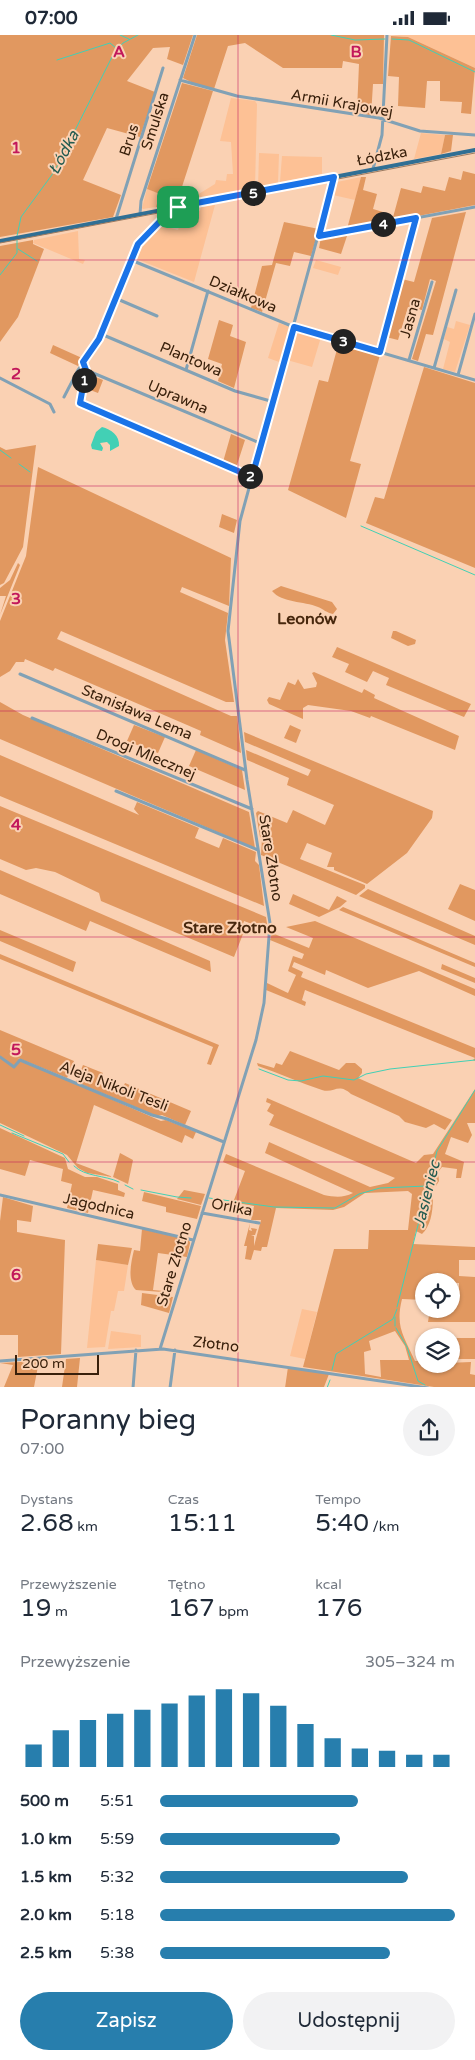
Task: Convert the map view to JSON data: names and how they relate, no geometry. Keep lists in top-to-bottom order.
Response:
{
  "streets": {
    "main road": ["Łódzka"],
    "street": [
      "Armii Krajowej",
      "Smulska",
      "Brus",
      "Działkowa",
      "Jasna",
      "Plantowa",
      "Uprawna",
      "Stanisława Lema",
      "Drogi Mlecznej",
      "Stare Złotno",
      "Aleja Nikoli Tesli",
      "Jagodnica",
      "Orlika",
      "Złotno"
    ]
  },
  "crossings": [
    ["Armii Krajowej", "Smulska"],
    ["Smulska", "Łódzka"],
    ["Brus", "Łódzka"],
    ["Łódzka", "Stare Złotno"],
    ["Działkowa", "Jasna"],
    ["Działkowa", "Stare Złotno"],
    ["Plantowa", "Stare Złotno"],
    ["Uprawna", "Stare Złotno"],
    ["Stanisława Lema", "Stare Złotno"],
    ["Drogi Mlecznej", "Stare Złotno"],
    ["Stare Złotno", "Aleja Nikoli Tesli"],
    ["Stare Złotno", "Jagodnica"],
    ["Stare Złotno", "Orlika"],
    ["Stare Złotno", "Złotno"]
  ],
  "districts": ["Leonów", "Stare Złotno"],
  "water": ["Łódka", "Jasieniec"],
  "scale_bar": "200 m",
  "page": {
    "status": "07:00",
    "pins": [
      "5",
      "4",
      "3",
      "1",
      "2"
    ],
    "scale": "200 m",
    "heading": ["Poranny bieg", "07:00"],
    "stats": [
      ["Dystans", "2.68 km"],
      ["Czas", "15:11"],
      ["Tempo", "5:40 /km"],
      ["Przewyższenie", "19 m"],
      ["Tętno", "167 bpm"],
      ["kcal", "176"]
    ],
    "chart": ["Przewyższenie", "305–324 m"],
    "list": [
      {
        "name": "500 m",
        "note": "5:51"
      },
      {
        "name": "1.0 km",
        "note": "5:59"
      },
      {
        "name": "1.5 km",
        "note": "5:32"
      },
      {
        "name": "2.0 km",
        "note": "5:18"
      },
      {
        "name": "2.5 km",
        "note": "5:38"
      }
    ],
    "buttons": ["Zapisz", "Udostępnij"]
  },
  "grid": {
    "columns": ["A", "B"],
    "rows": [
      "1",
      "2",
      "3",
      "4",
      "5",
      "6"
    ]
  }
}
